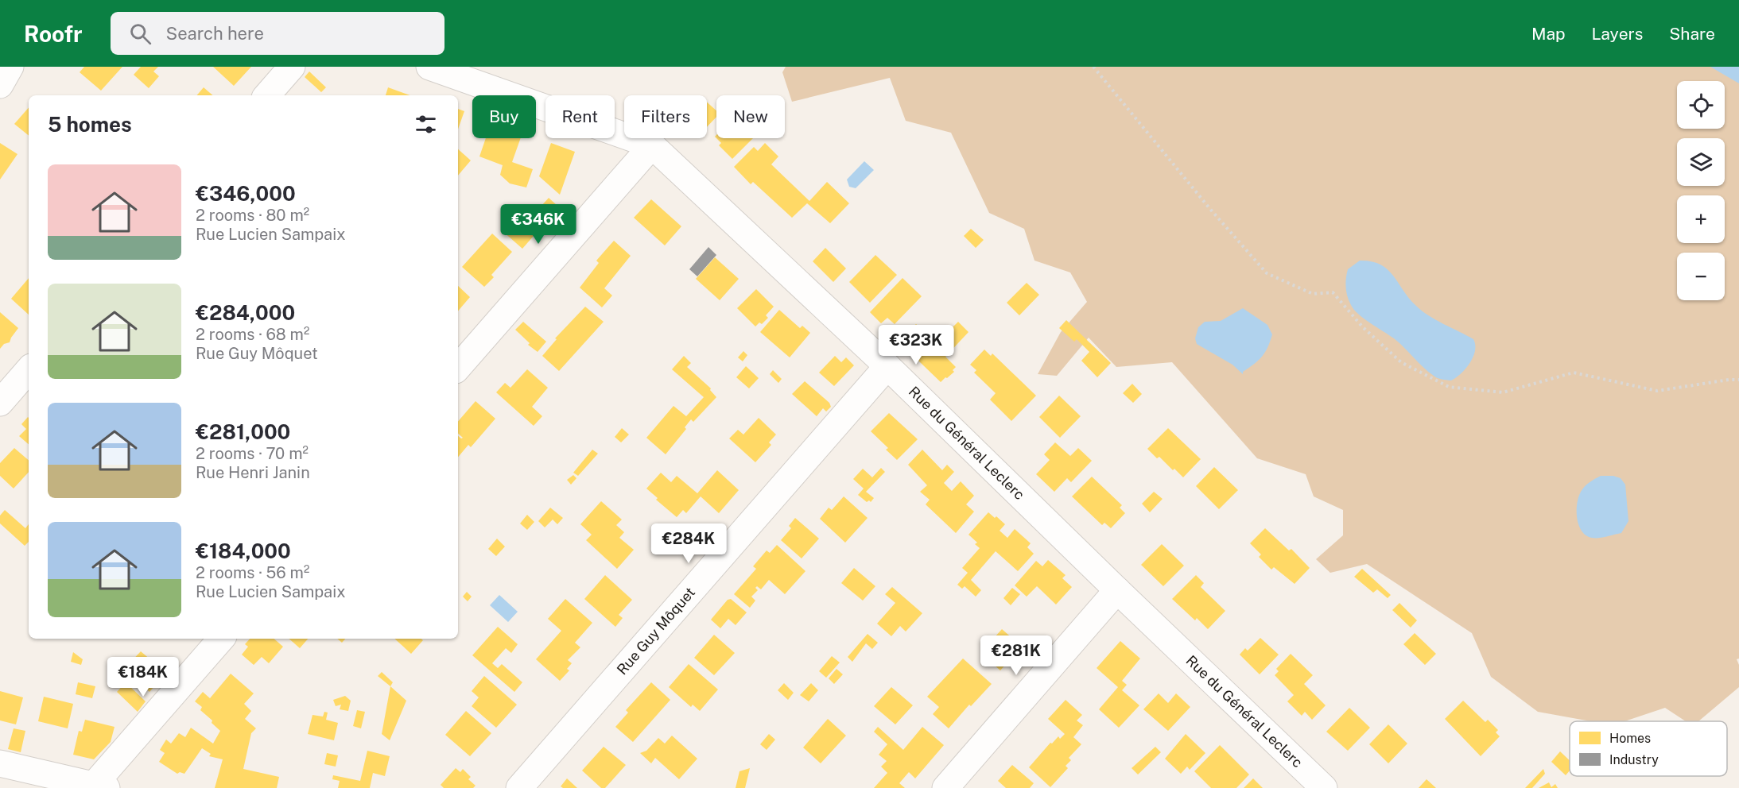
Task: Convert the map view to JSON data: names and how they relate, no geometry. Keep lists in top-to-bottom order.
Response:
{
  "streets": {
    "street": ["Rue du Général Leclerc", "Rue Guy Môquet"]
  },
  "crossings": [
    ["Rue du Général Leclerc", "Rue Guy Môquet"]
  ],
  "legend": ["Homes", "Industry"],
  "page": {
    "header": "Roofr",
    "search": "Search here",
    "nav": ["Map", "Layers", "Share"],
    "map_buttons": ["+", "−"],
    "chip": [
      "Buy",
      "Rent",
      "Filters",
      "New"
    ],
    "heading": "5 homes",
    "list": [
      {
        "name": "€346,000",
        "note": "2 rooms · 80 m² · Rue Lucien Sampaix"
      },
      {
        "name": "€284,000",
        "note": "2 rooms · 68 m² · Rue Guy Môquet"
      },
      {
        "name": "€281,000",
        "note": "2 rooms · 70 m² · Rue Henri Janin"
      },
      {
        "name": "€184,000",
        "note": "2 rooms · 56 m² · Rue Lucien Sampaix"
      }
    ],
    "price": [
      "€346K",
      "€323K",
      "€284K",
      "€281K",
      "€184K"
    ]
  }
}
